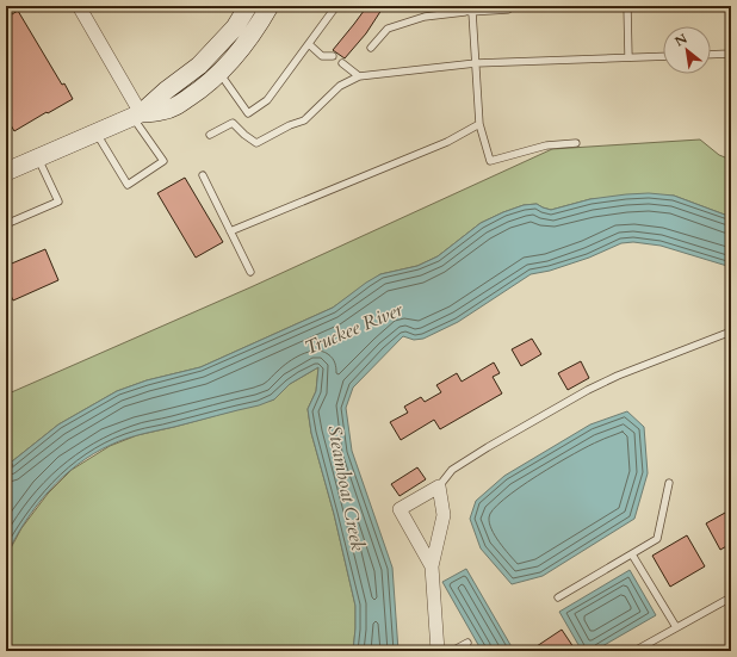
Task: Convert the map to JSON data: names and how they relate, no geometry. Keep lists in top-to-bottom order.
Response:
{
  "water": ["Truckee River", "Steamboat Creek"],
  "north": "top left"
}
